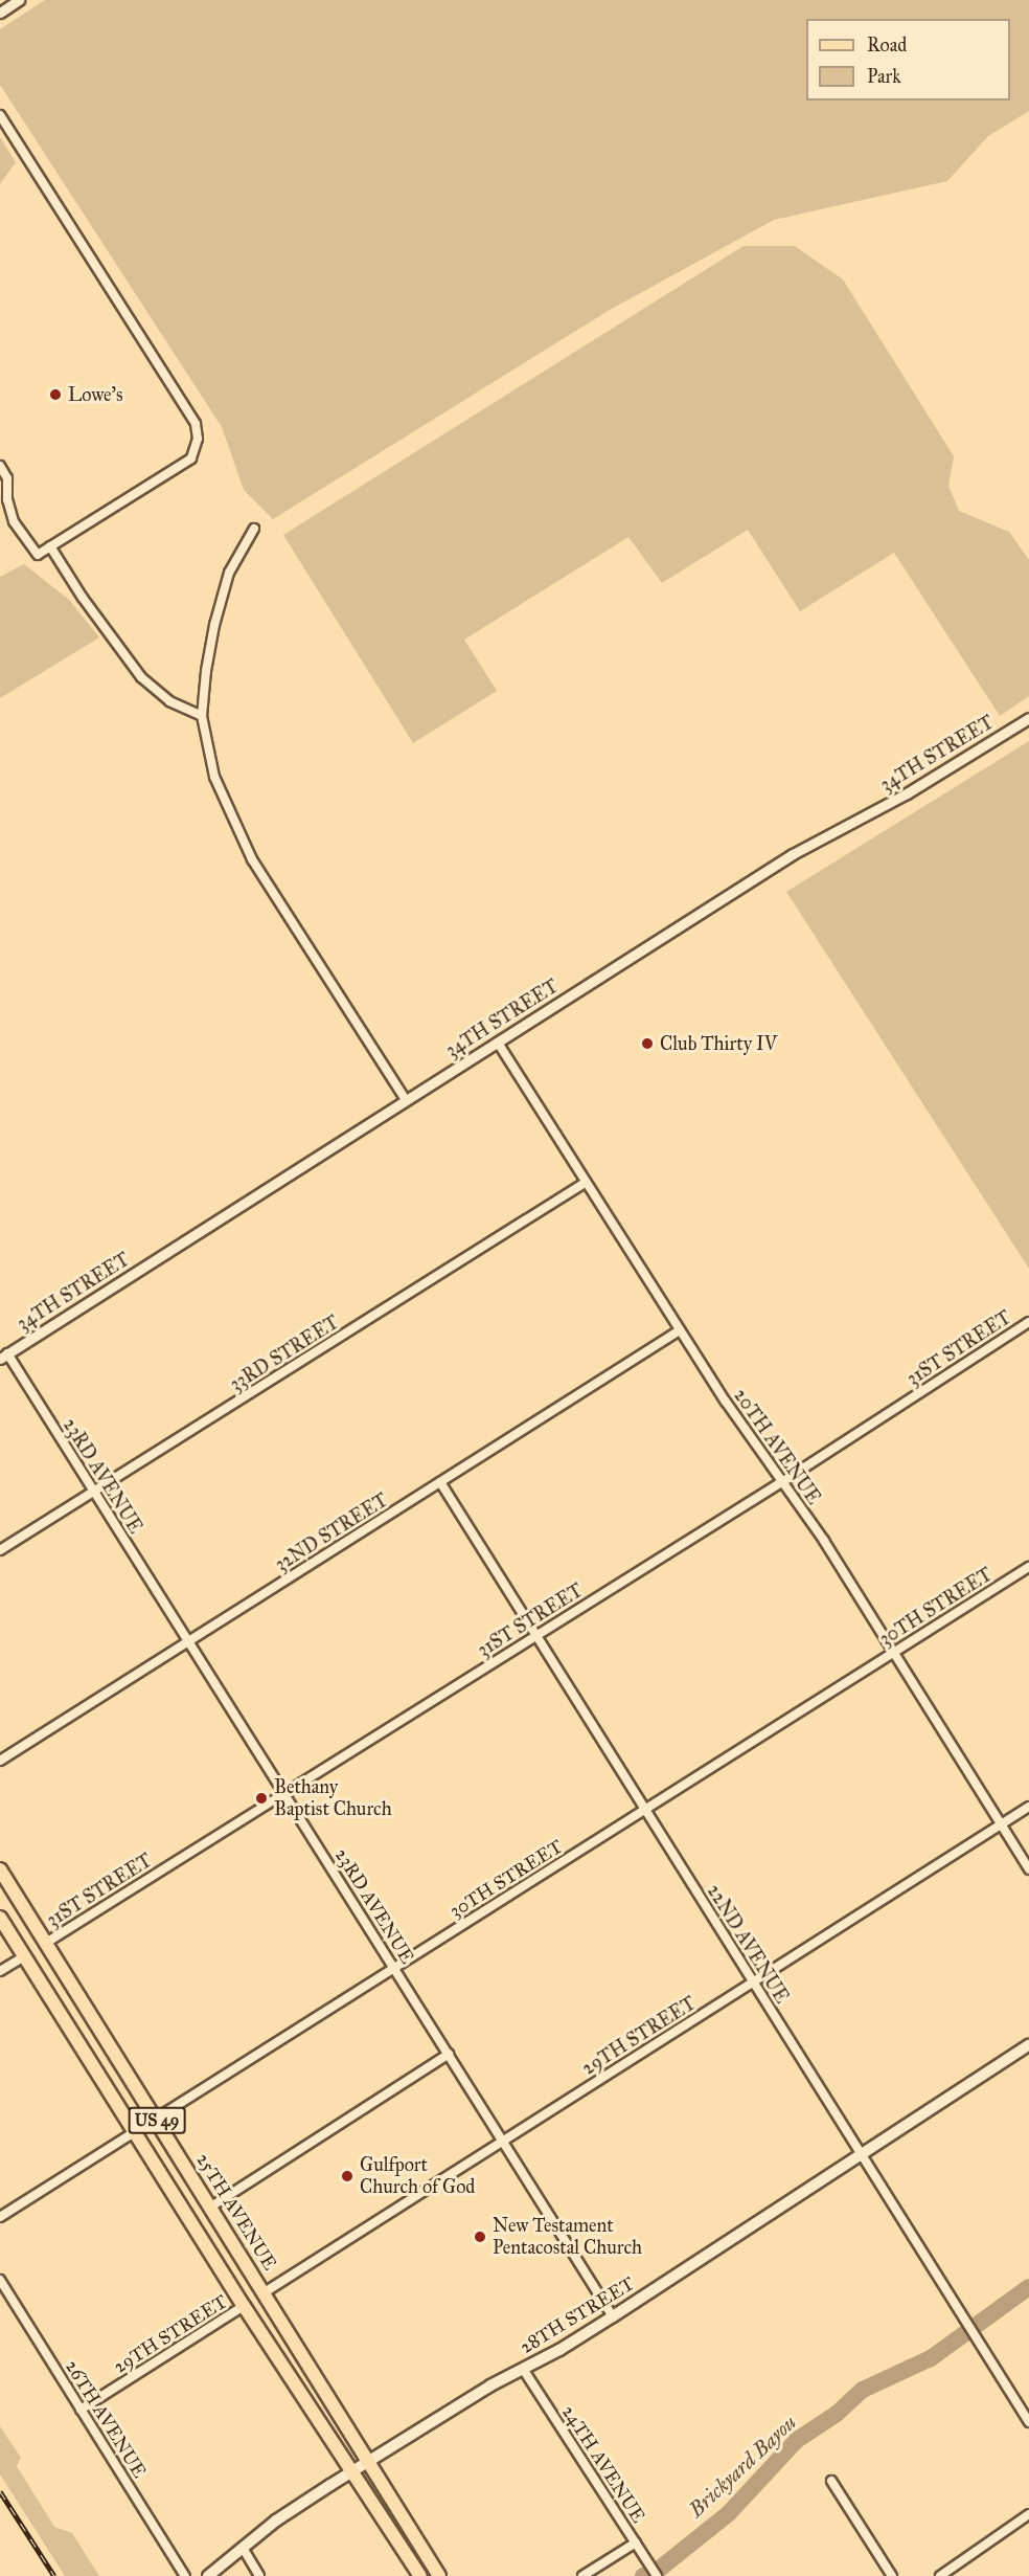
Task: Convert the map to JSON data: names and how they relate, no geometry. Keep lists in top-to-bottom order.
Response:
{
  "streets": {
    "main road": ["US 49", "25TH AVENUE", "28TH STREET"],
    "street": [
      "34TH STREET",
      "31ST STREET",
      "33RD STREET",
      "20TH AVENUE",
      "23RD AVENUE",
      "32ND STREET",
      "30TH STREET",
      "22ND AVENUE",
      "29TH STREET",
      "26TH AVENUE",
      "24TH AVENUE"
    ]
  },
  "crossings": [
    ["34TH STREET", "20TH AVENUE"],
    ["34TH STREET", "23RD AVENUE"],
    ["31ST STREET", "20TH AVENUE"],
    ["31ST STREET", "23RD AVENUE"],
    ["31ST STREET", "22ND AVENUE"],
    ["31ST STREET", "25TH AVENUE"],
    ["33RD STREET", "20TH AVENUE"],
    ["33RD STREET", "23RD AVENUE"],
    ["20TH AVENUE", "32ND STREET"],
    ["20TH AVENUE", "30TH STREET"],
    ["20TH AVENUE", "29TH STREET"],
    ["23RD AVENUE", "32ND STREET"],
    ["23RD AVENUE", "30TH STREET"],
    ["23RD AVENUE", "29TH STREET"],
    ["23RD AVENUE", "28TH STREET"],
    ["32ND STREET", "22ND AVENUE"],
    ["30TH STREET", "22ND AVENUE"],
    ["30TH STREET", "US 49"],
    ["30TH STREET", "25TH AVENUE"],
    ["22ND AVENUE", "29TH STREET"],
    ["22ND AVENUE", "28TH STREET"],
    ["29TH STREET", "US 49"],
    ["29TH STREET", "25TH AVENUE"],
    ["29TH STREET", "26TH AVENUE"],
    ["US 49", "28TH STREET"],
    ["25TH AVENUE", "28TH STREET"],
    ["28TH STREET", "24TH AVENUE"]
  ],
  "water": ["Brickyard Bayou"],
  "places": [
    "Lowe's",
    "Club Thirty IV",
    "Bethany Baptist Church",
    "Gulfport Church of God",
    "New Testament Pentacostal Church"
  ],
  "legend": ["Road", "Park"]
}
